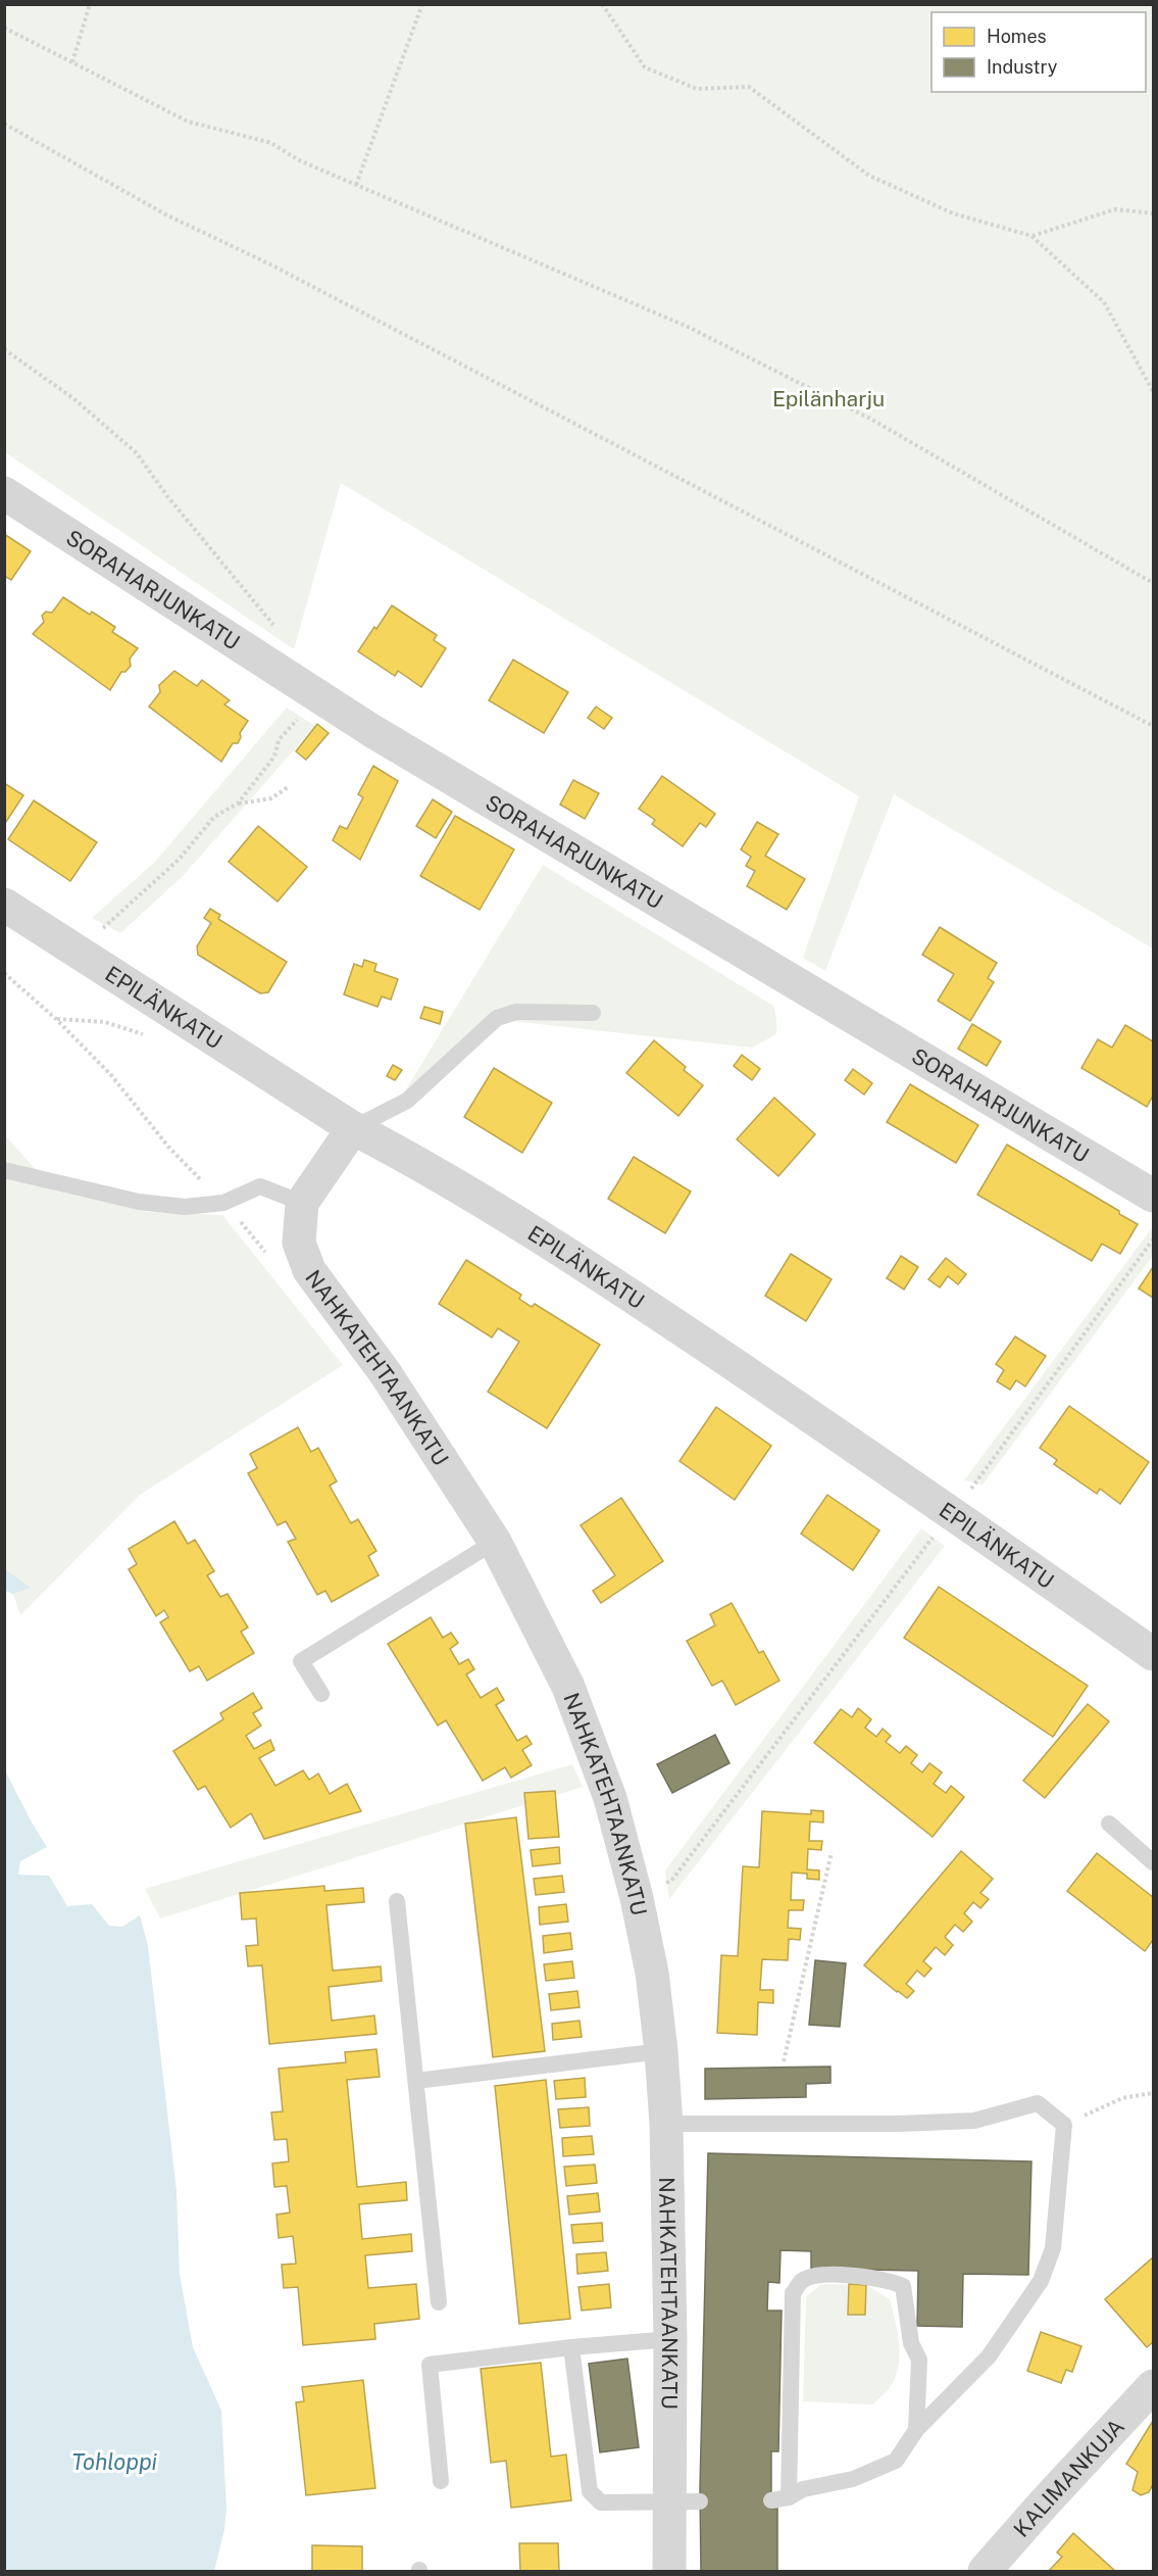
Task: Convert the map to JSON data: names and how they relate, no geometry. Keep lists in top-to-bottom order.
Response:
{
  "streets": {
    "street": [
      "SORAHARJUNKATU",
      "EPILÄNKATU",
      "NAHKATEHTAANKATU",
      "KALIMANKUJA"
    ]
  },
  "water": ["Tohloppi"],
  "parks": ["Epilänharju"],
  "legend": ["Homes", "Industry"]
}
